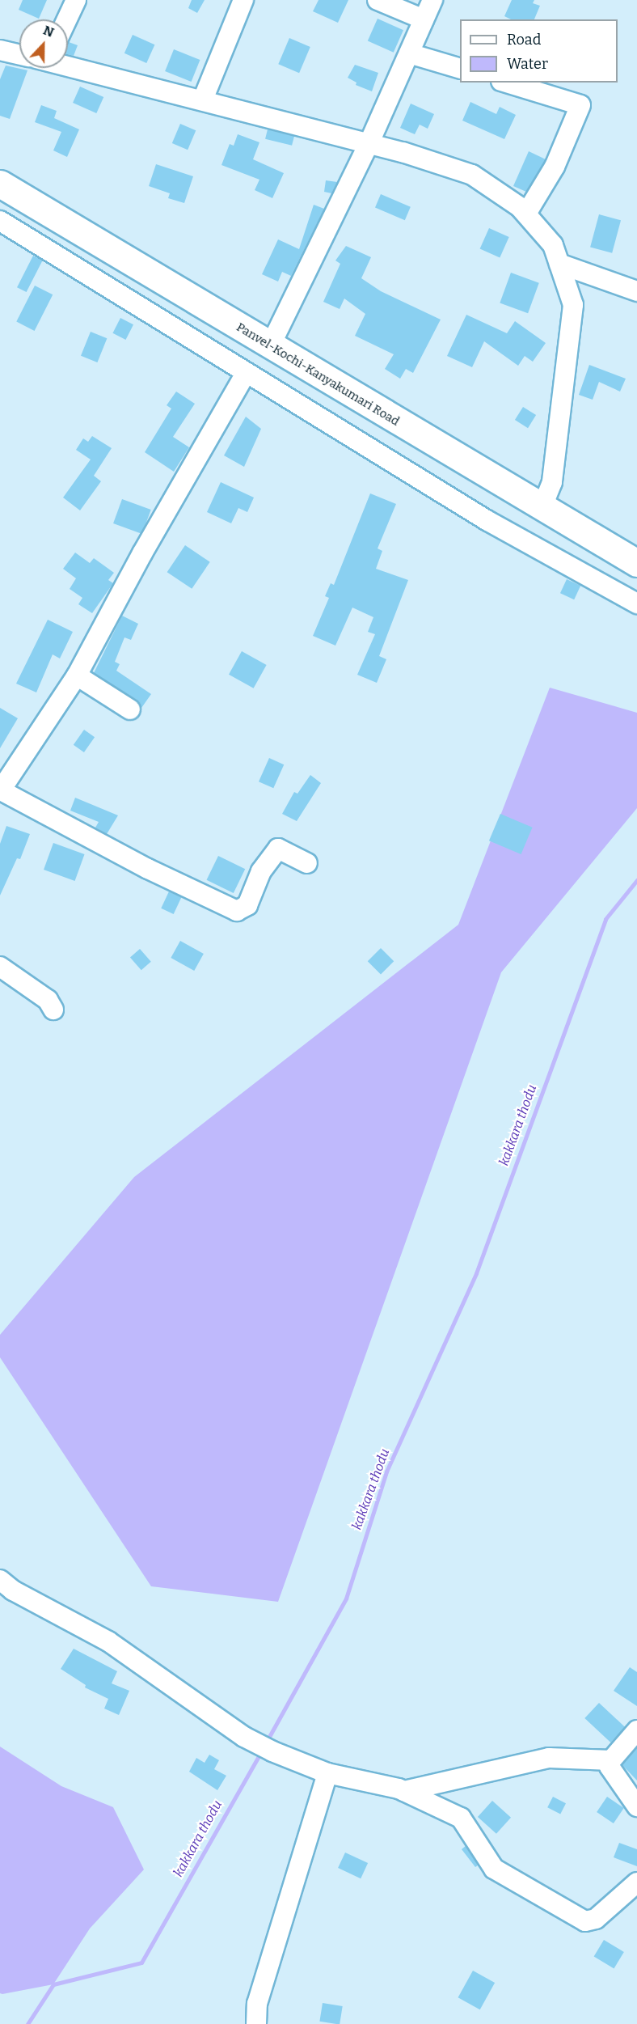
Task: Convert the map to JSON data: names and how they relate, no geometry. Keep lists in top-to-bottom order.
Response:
{
  "streets": {
    "highway": ["Panvel-Kochi-Kanyakumari Road"]
  },
  "water": ["kakkara thodu"],
  "legend": ["Road", "Water"],
  "north": "top"
}
